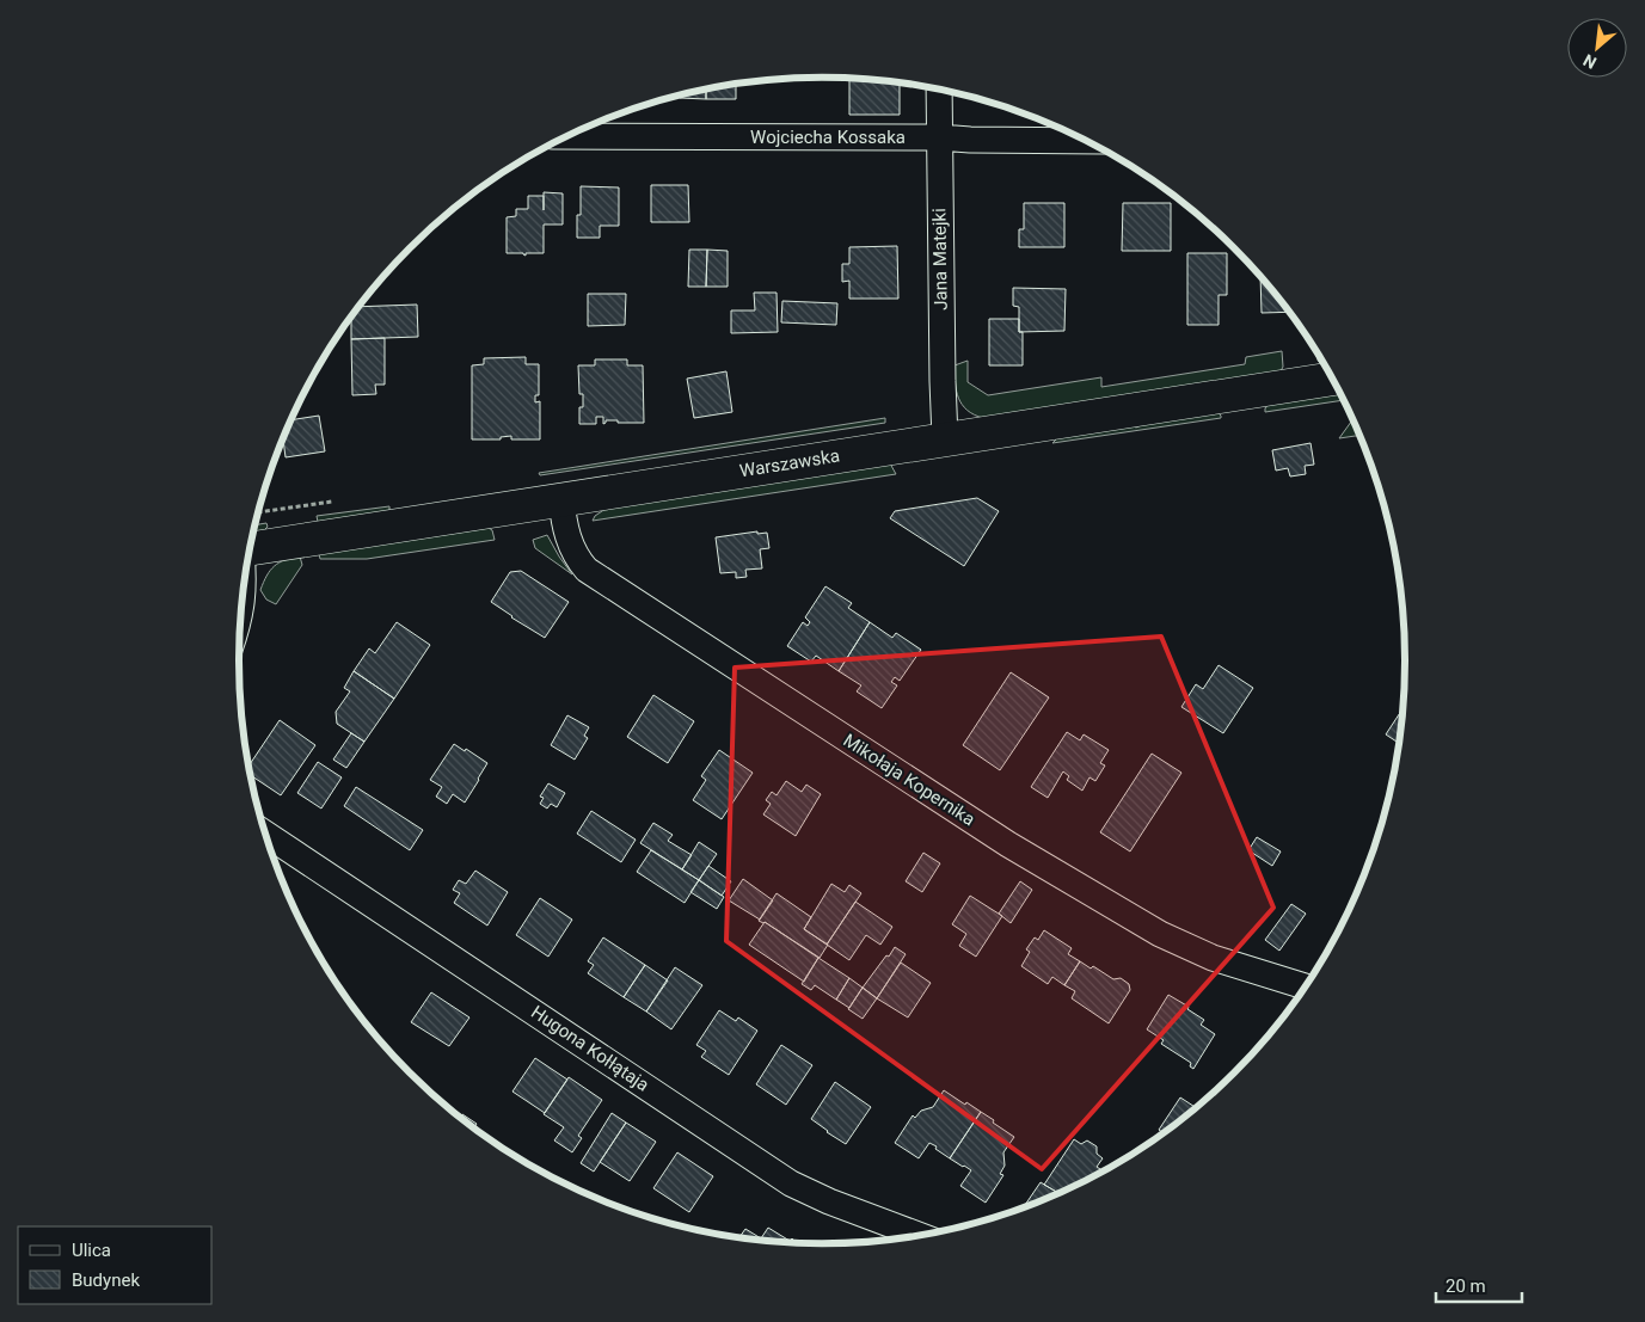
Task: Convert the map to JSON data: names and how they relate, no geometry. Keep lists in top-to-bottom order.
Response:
{
  "streets": {
    "street": [
      "Wojciecha Kossaka",
      "Jana Matejki",
      "Warszawska",
      "Mikołaja Kopernika",
      "Hugona Kołłątaja"
    ]
  },
  "crossings": [
    ["Wojciecha Kossaka", "Jana Matejki"],
    ["Jana Matejki", "Warszawska"],
    ["Warszawska", "Mikołaja Kopernika"]
  ],
  "legend": ["Ulica", "Budynek"],
  "scale_bar": "20 m",
  "north": "bottom left"
}
